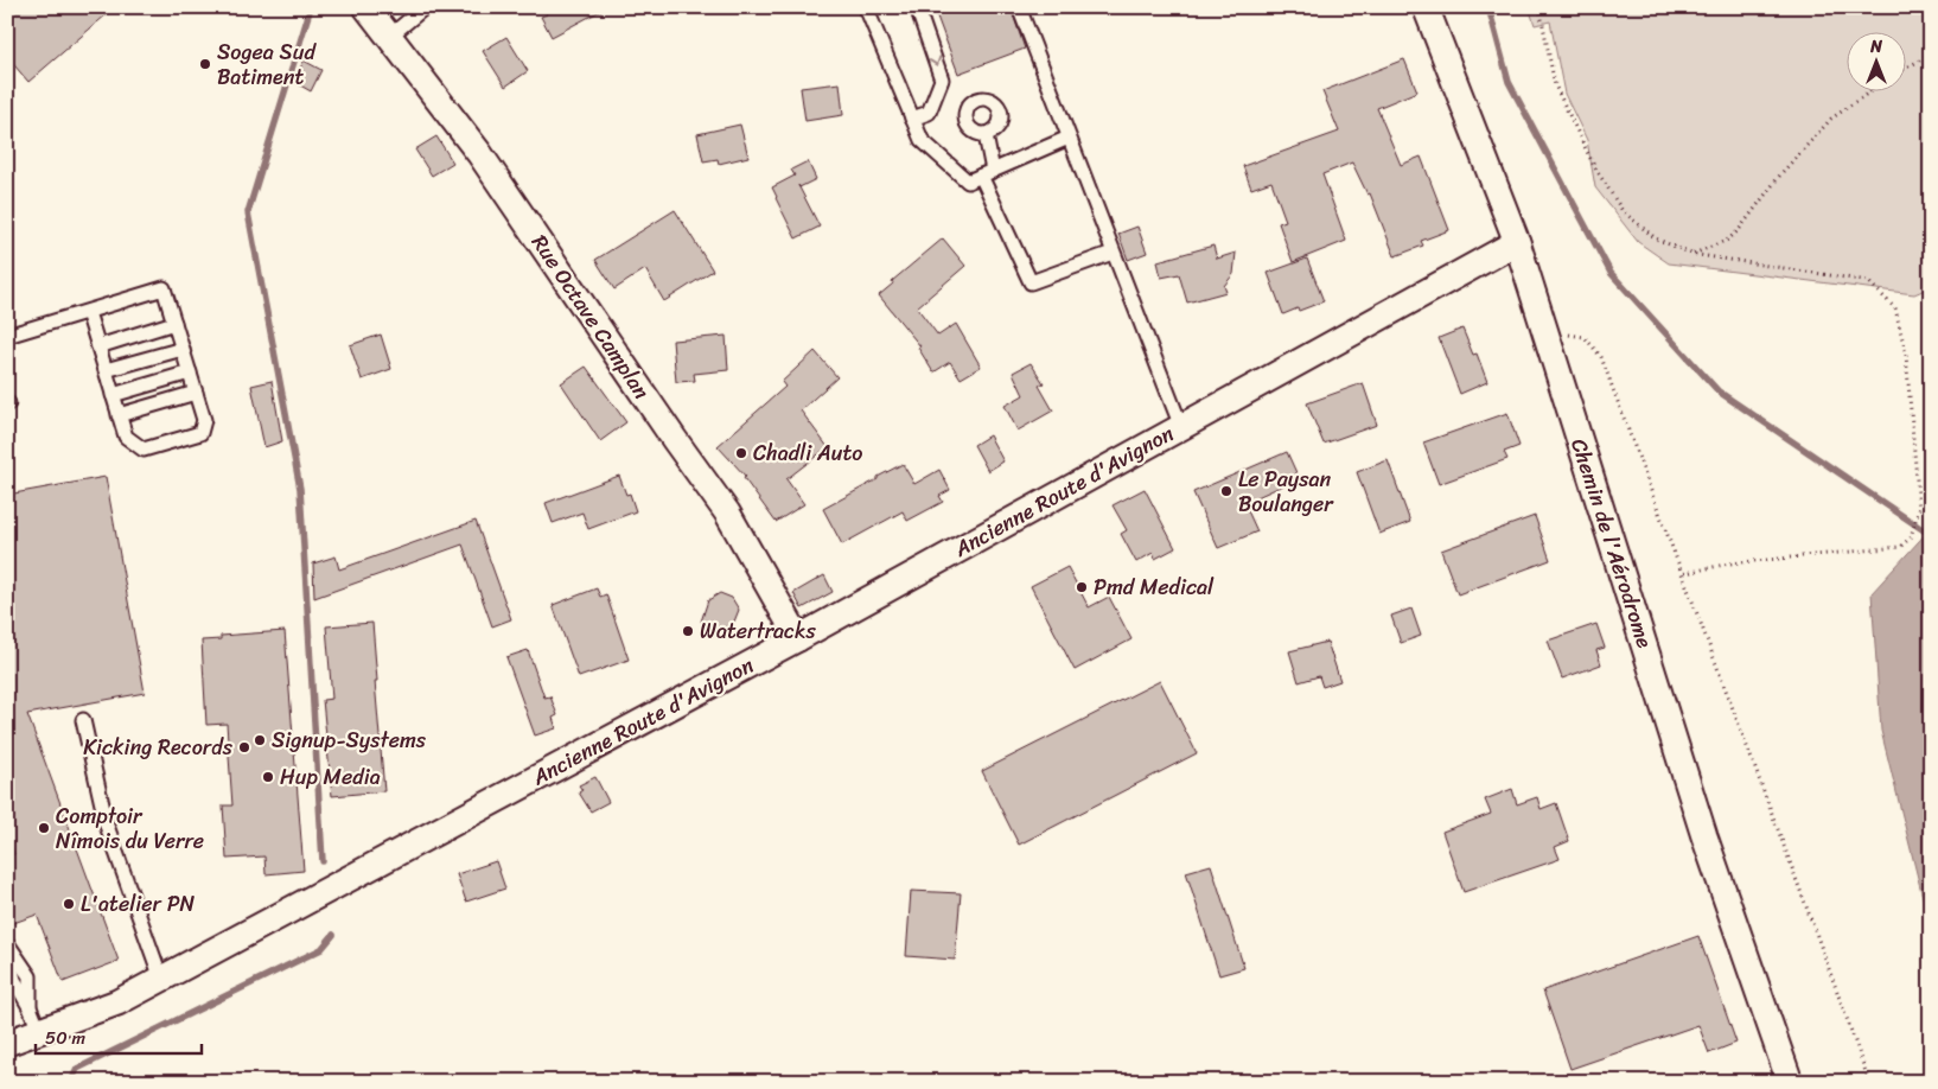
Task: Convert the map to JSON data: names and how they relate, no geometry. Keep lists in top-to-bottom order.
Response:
{
  "streets": {
    "street": ["Rue Octave Camplan", "Ancienne Route d'Avignon", "Chemin de l'Aérodrome"]
  },
  "crossings": [
    ["Rue Octave Camplan", "Ancienne Route d'Avignon"],
    ["Ancienne Route d'Avignon", "Chemin de l'Aérodrome"]
  ],
  "places": [
    "Sogea Sud Batiment",
    "Chadli Auto",
    "Le Paysan Boulanger",
    "Pmd Medical",
    "Watertracks",
    "Signup-Systems",
    "Kicking Records",
    "Hup Media",
    "Comptoir Nîmois du Verre",
    "L'atelier PN"
  ],
  "scale_bar": "50 m",
  "north": "top"
}
